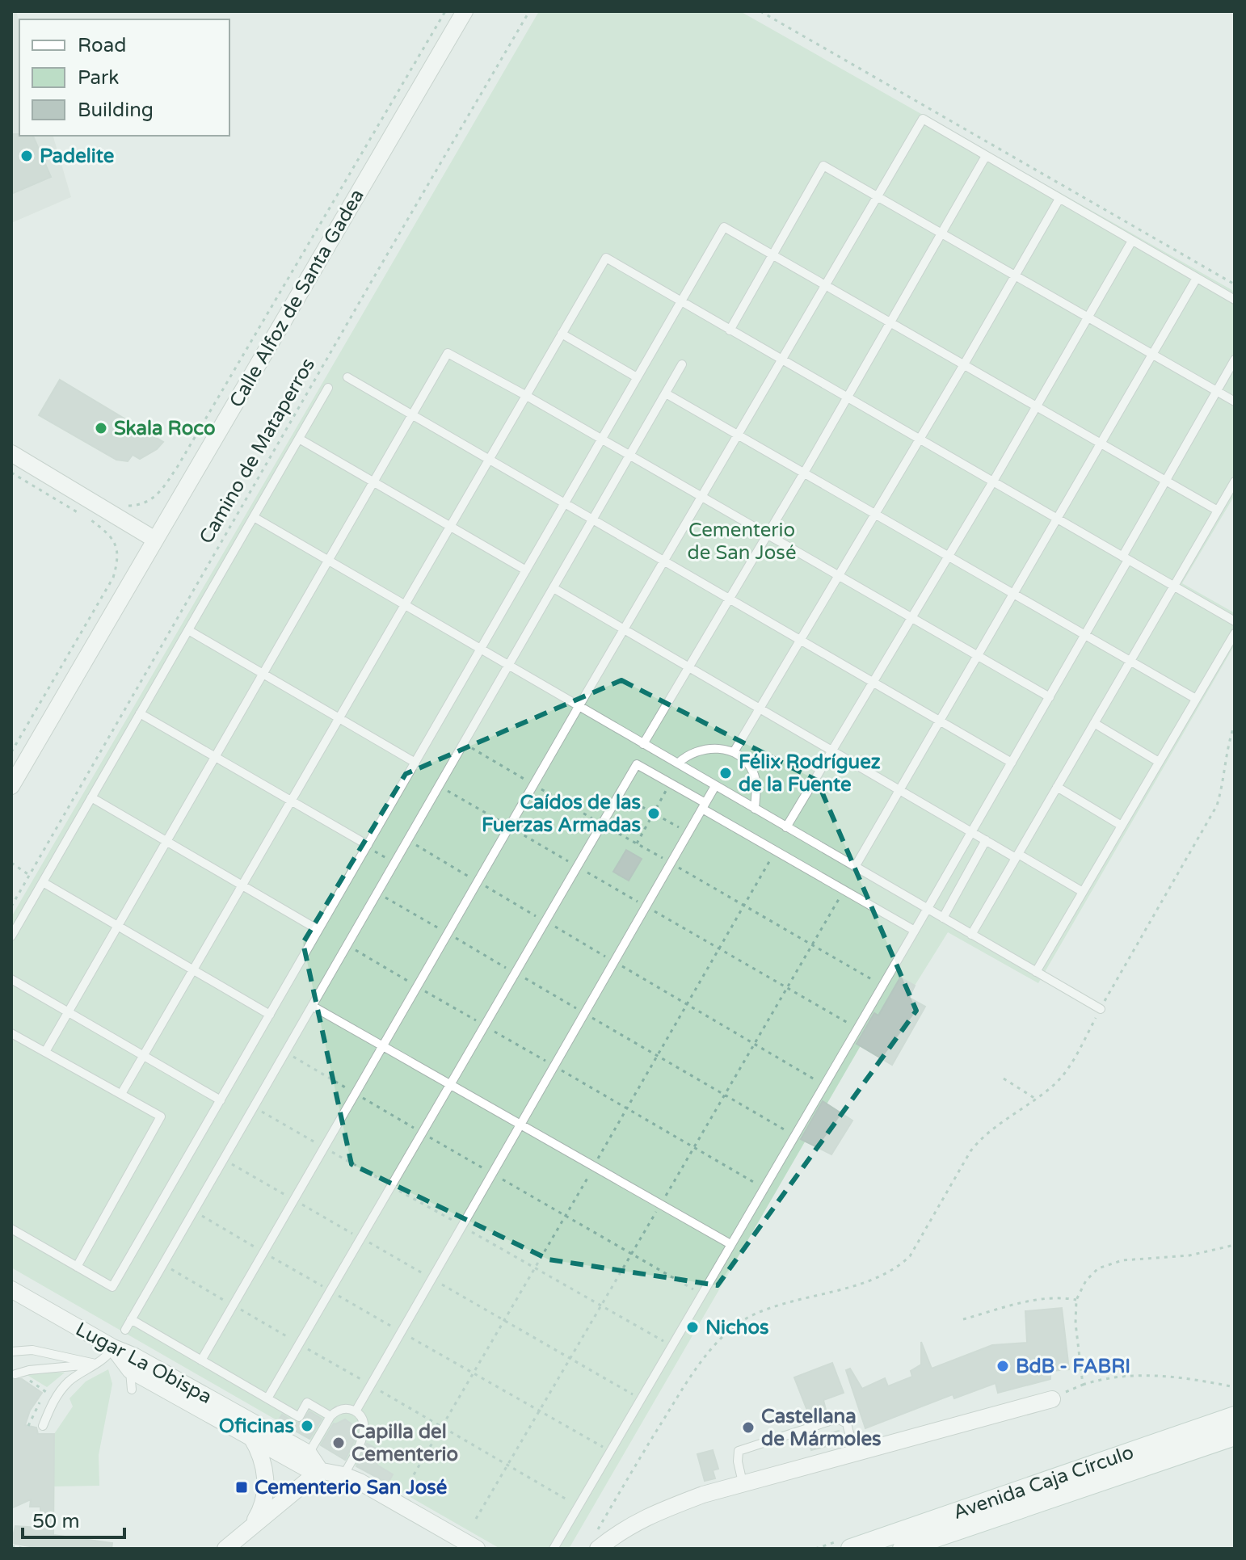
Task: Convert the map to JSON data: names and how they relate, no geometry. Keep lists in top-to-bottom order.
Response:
{
  "streets": {
    "main road": ["Avenida Caja Círculo"],
    "street": ["Calle Alfoz de Santa Gadea", "Lugar La Obispa"],
    "path": ["Camino de Mataperros"]
  },
  "parks": ["Cementerio de San José"],
  "places": {
    "other": [
      "Padelite",
      "Skala Roco",
      "Félix Rodríguez de la Fuente",
      "Caídos de las Fuerzas Armadas",
      "Nichos",
      "BdB - FABRI",
      "Oficinas",
      "Castellana de Mármoles",
      "Capilla del Cementerio"
    ],
    "transit": ["Cementerio San José"]
  },
  "legend": ["Road", "Park", "Building"],
  "scale_bar": "50 m"
}
